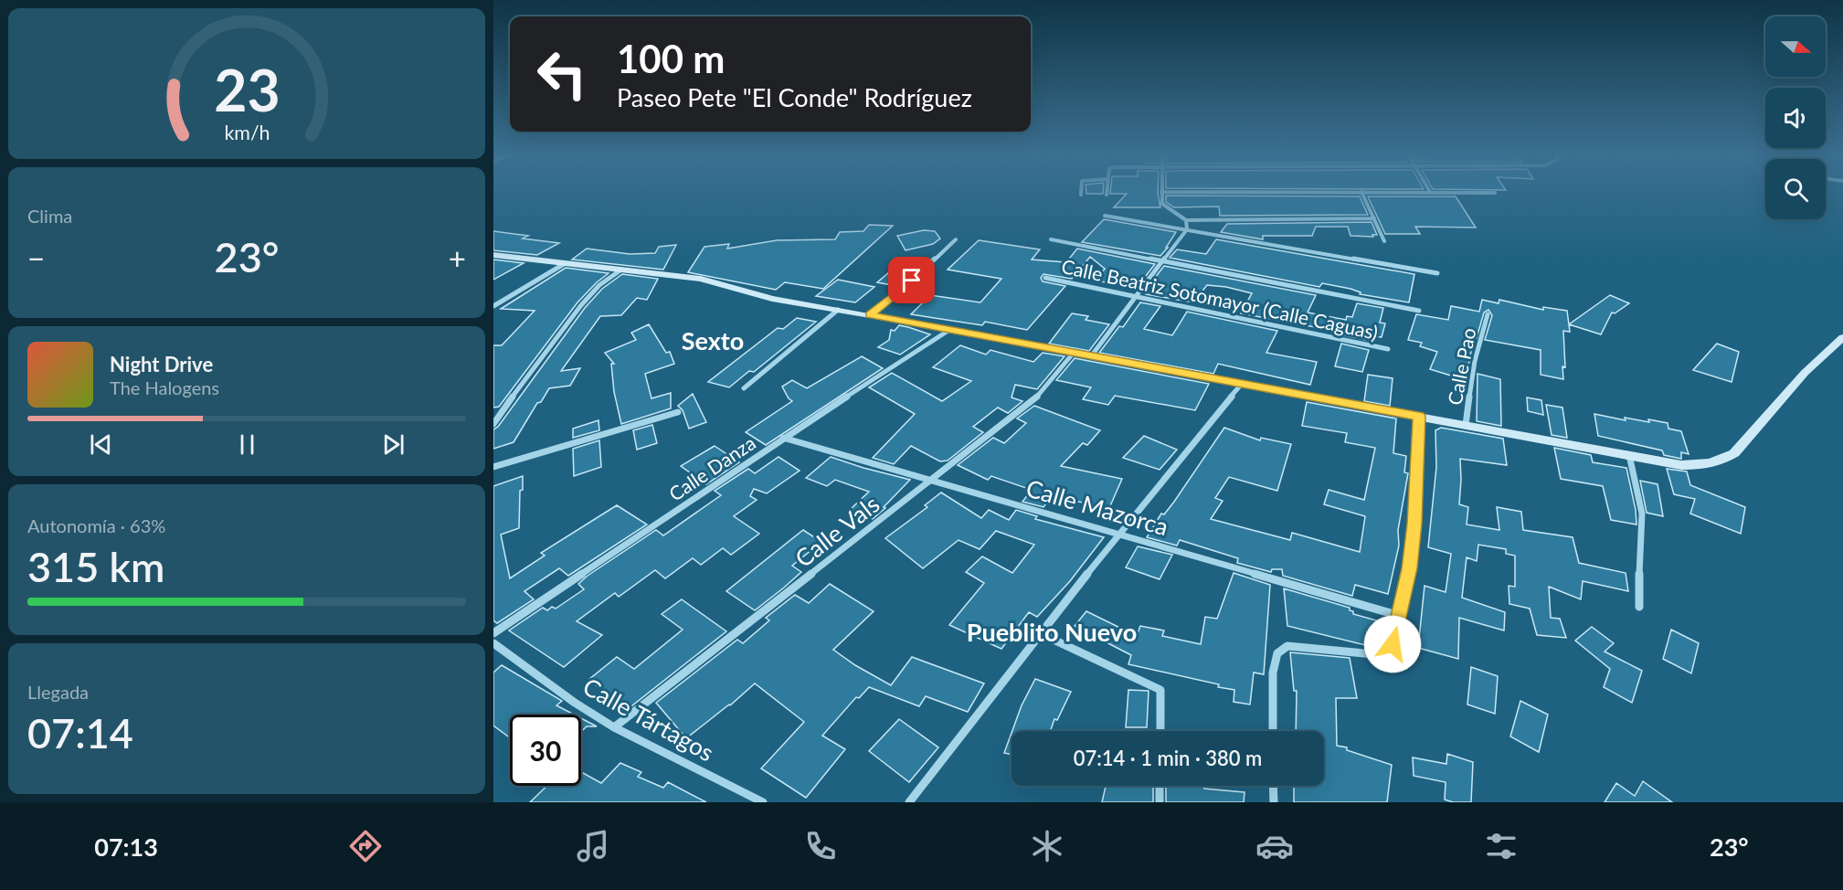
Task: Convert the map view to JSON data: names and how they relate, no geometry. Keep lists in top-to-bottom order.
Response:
{
  "streets": {
    "street": [
      "Calle Beatriz Sotomayor (Calle Caguas)",
      "Calle Pao",
      "Calle Danza",
      "Calle Mazorca",
      "Calle Vals",
      "Calle Tártagos"
    ]
  },
  "crossings": [
    ["Calle Danza", "Calle Mazorca"],
    ["Calle Mazorca", "Calle Vals"],
    ["Calle Vals", "Calle Tártagos"]
  ],
  "districts": ["Sexto", "Pueblito Nuevo"],
  "north": "right",
  "page": {
    "turn": ["100 m", "Paseo Pete \"El Conde\" Rodríguez"],
    "tile": [
      "Clima",
      ["Autonomía · 63%", "315 km"],
      ["Llegada", "07:14"]
    ],
    "heat": ["−", "23°", "+"],
    "song": ["Night Drive", "The Halogens"],
    "limit": "30",
    "trip": "07:14 · 1 min · 380 m",
    "tabs": ["07:13", "23°"],
    "gauge": ["23", "km/h"]
  }
}
